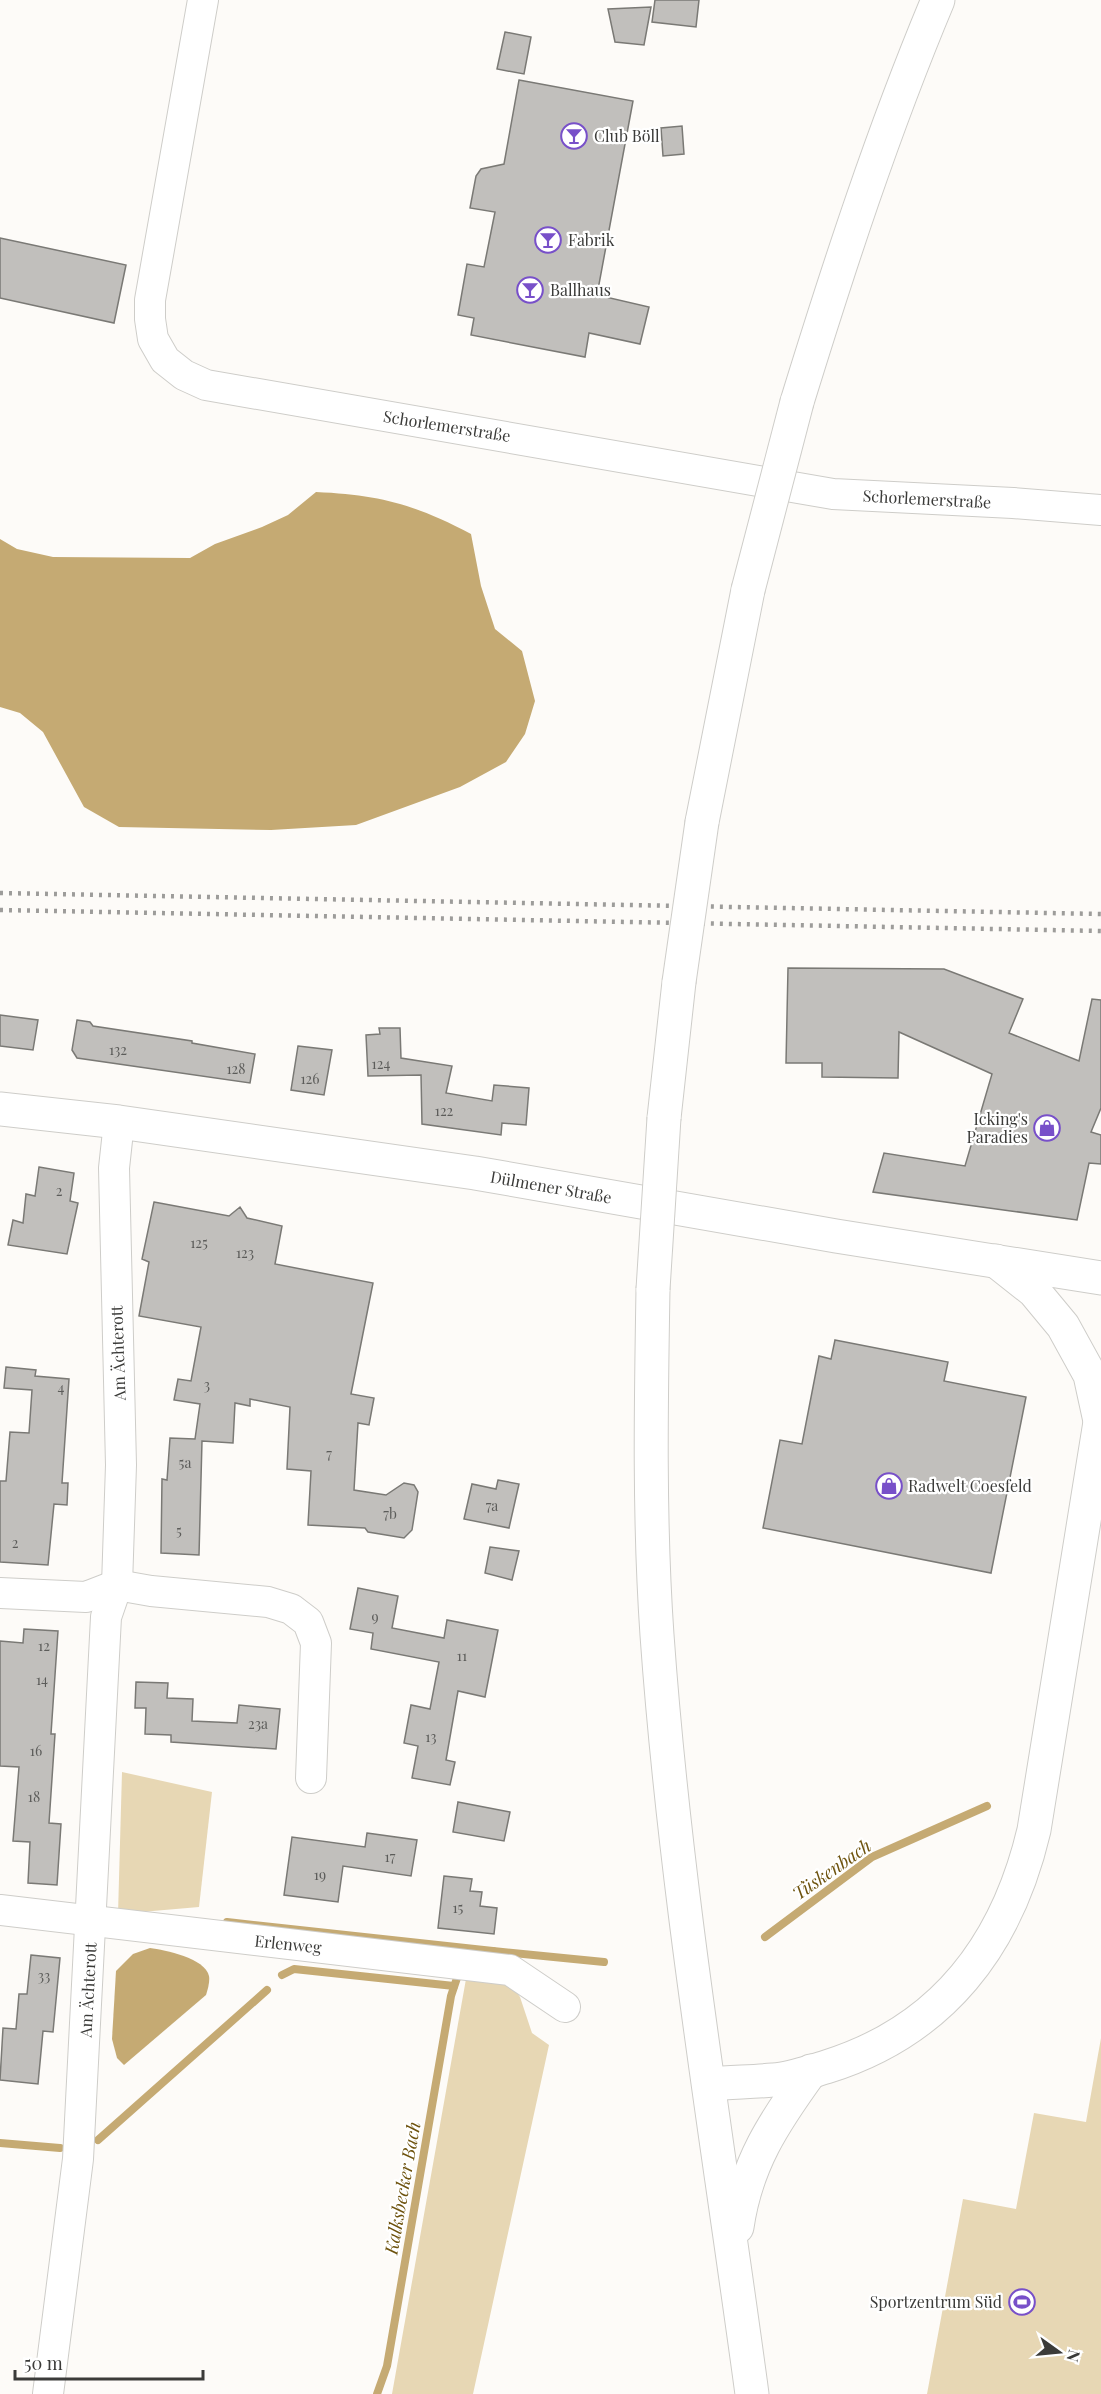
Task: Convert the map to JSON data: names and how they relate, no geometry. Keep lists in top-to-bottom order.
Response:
{
  "streets": {
    "main road": ["Dülmener Straße"],
    "street": ["Schorlemerstraße", "Am Ächterott", "Erlenweg"]
  },
  "crossings": [
    ["Dülmener Straße", "Am Ächterott"],
    ["Am Ächterott", "Erlenweg"]
  ],
  "water": ["Tüskenbach", "Kalksbecker Bach"],
  "places": {
    "bar": ["Club Böll", "Fabrik", "Ballhaus"],
    "shop": ["Icking's Paradies", "Radwelt Coesfeld"],
    "sports": ["Sportzentrum Süd"]
  },
  "house_numbers": [
    "132",
    "124",
    "128",
    "126",
    "122",
    "2",
    "125",
    "123",
    "3",
    "4",
    "7",
    "5a",
    "7a",
    "7b",
    "5",
    "2",
    "9",
    "12",
    "11",
    "14",
    "23a",
    "13",
    "16",
    "18",
    "17",
    "19",
    "15",
    "33"
  ],
  "scale_bar": "50 m",
  "north": "right"
}
